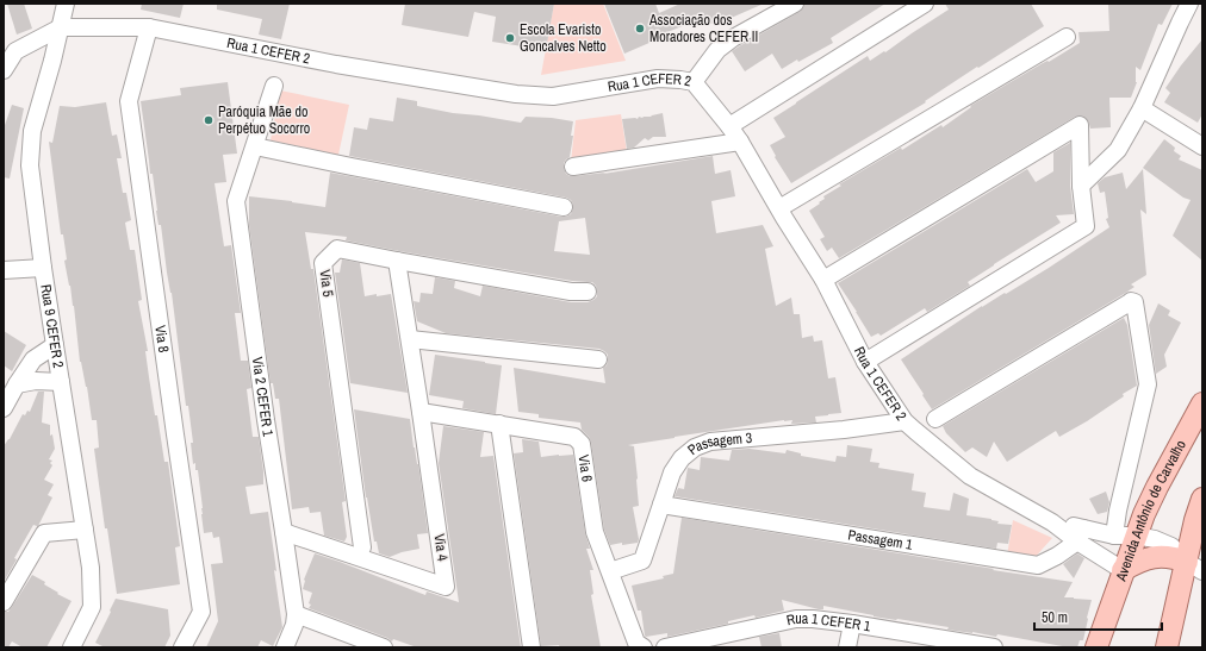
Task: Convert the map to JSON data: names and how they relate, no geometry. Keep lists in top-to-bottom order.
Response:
{
  "streets": {
    "main road": ["Avenida Antônio de Carvalho"],
    "street": [
      "Rua 1 CEFER 2",
      "Via 5",
      "Rua 9 CEFER 2",
      "Via 8",
      "Via 2 CEFER 1",
      "Passagem 3",
      "Via 6",
      "Passagem 1",
      "Via 4",
      "Rua 1 CEFER 1"
    ]
  },
  "crossings": [
    ["Rua 1 CEFER 2", "Rua 9 CEFER 2"],
    ["Rua 1 CEFER 2", "Via 8"],
    ["Rua 1 CEFER 2", "Passagem 3"],
    ["Rua 1 CEFER 2", "Avenida Antônio de Carvalho"],
    ["Rua 1 CEFER 2", "Passagem 1"],
    ["Via 5", "Via 4"],
    ["Via 2 CEFER 1", "Via 4"],
    ["Passagem 3", "Via 6"],
    ["Passagem 3", "Passagem 1"],
    ["Via 6", "Via 4"]
  ],
  "places": ["Associação dos Moradores CEFER II", "Escola Evaristo Goncalves Netto", "Paróquia Mãe do Perpétuo Socorro"],
  "scale_bar": "50 m"
}
